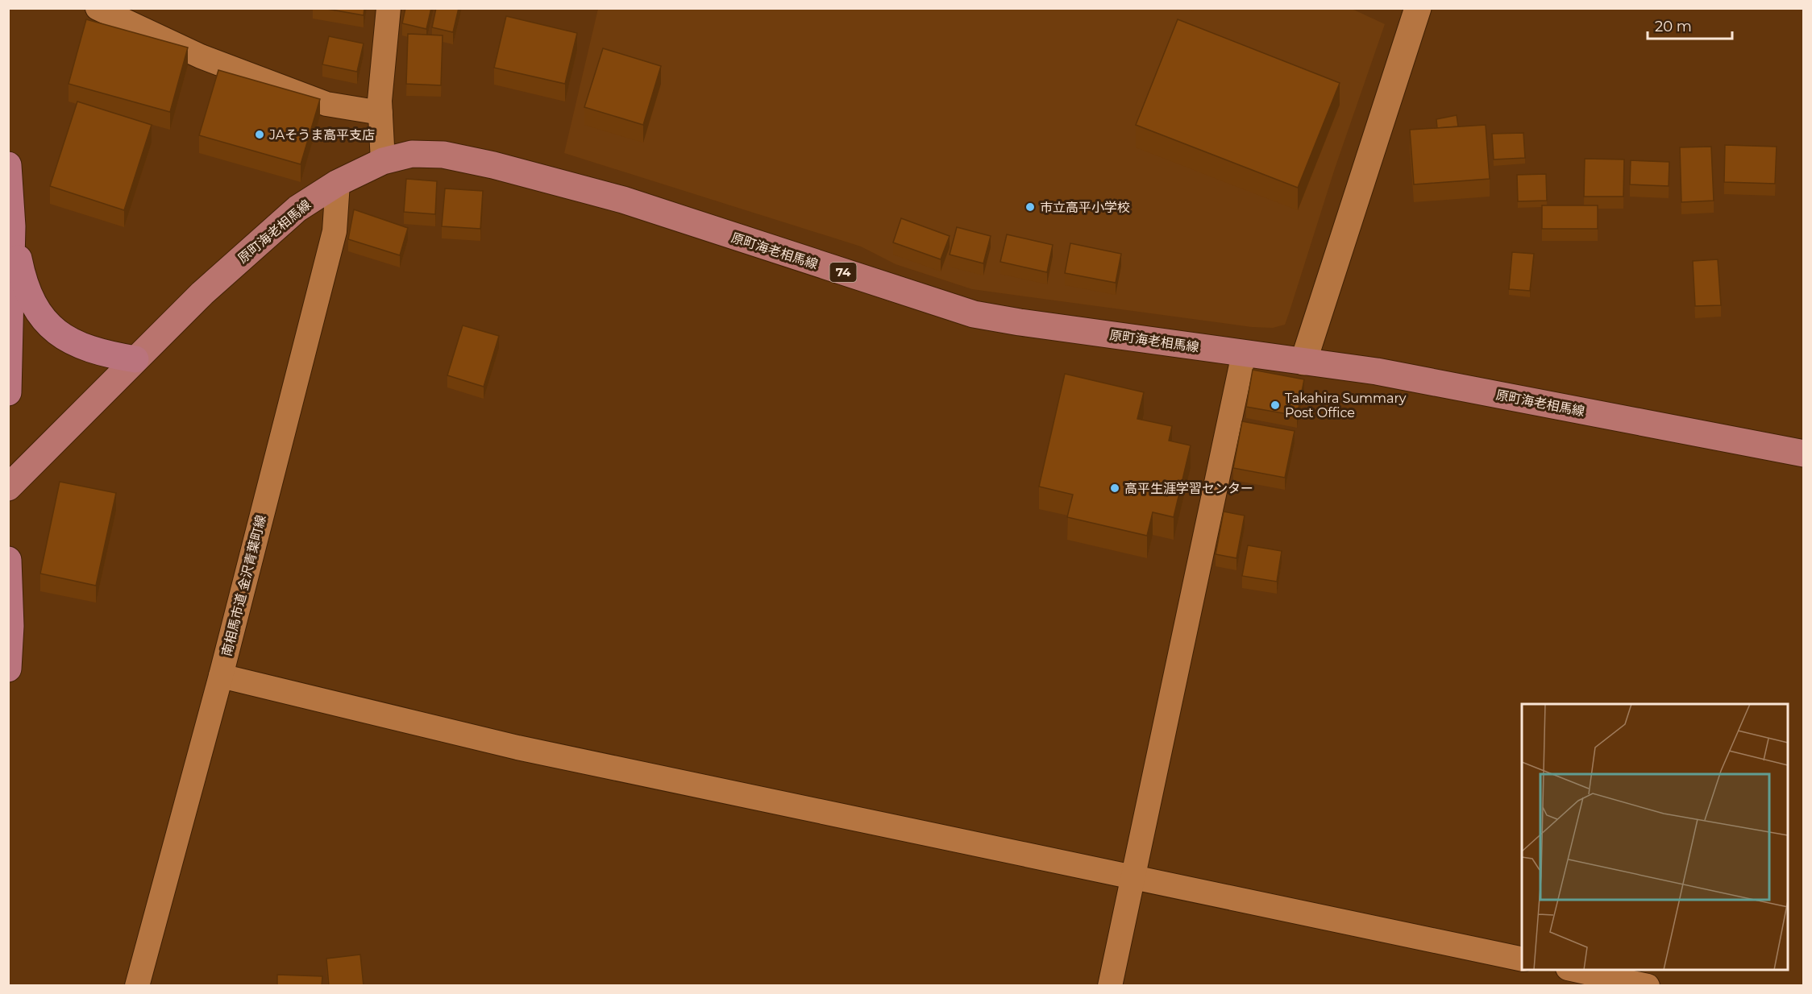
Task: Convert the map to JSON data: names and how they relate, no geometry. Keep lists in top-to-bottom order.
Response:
{
  "streets": {
    "main road": ["原町海老相馬線", "74"],
    "street": ["南相馬市道 金沢青葉町線"]
  },
  "crossings": [
    ["原町海老相馬線", "南相馬市道 金沢青葉町線"]
  ],
  "places": [
    "JAそうま高平支店",
    "市立高平小学校",
    "Takahira Summary Post Office",
    "高平生涯学習センター"
  ],
  "scale_bar": "20 m"
}
